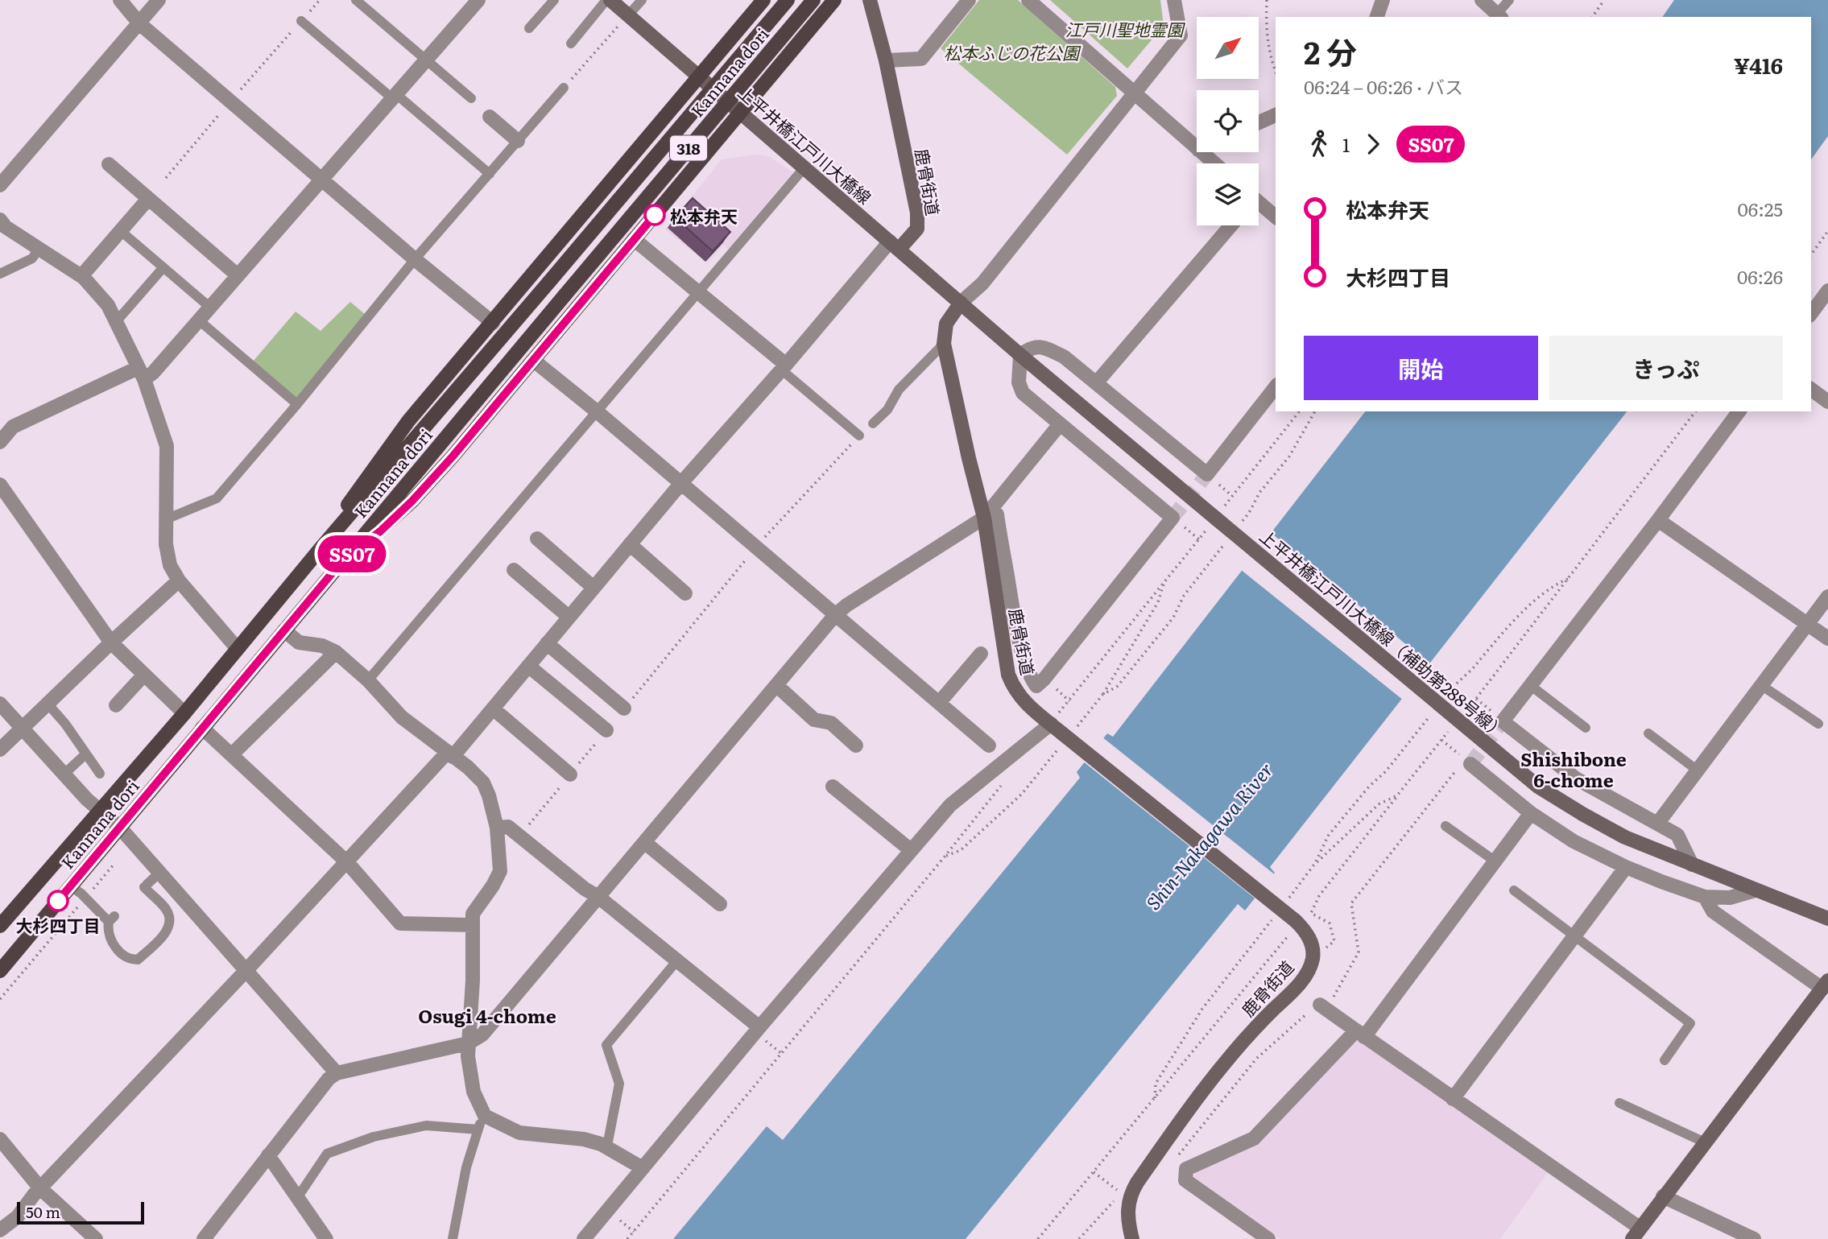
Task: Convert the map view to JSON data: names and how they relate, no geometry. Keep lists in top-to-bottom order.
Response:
{
  "streets": {
    "main road": ["Kannana dori", "318"],
    "street": ["上平井橋江戸川大橋線", "鹿骨街道", "上平井橋江戸川大橋線（補助第288号線）"]
  },
  "crossings": [
    ["上平井橋江戸川大橋線", "鹿骨街道"],
    ["鹿骨街道", "上平井橋江戸川大橋線（補助第288号線）"]
  ],
  "districts": ["Shishibone 6-chome", "Osugi 4-chome"],
  "water": ["Shin-Nakagawa River"],
  "parks": ["江戸川聖地霊園", "松本ふじの花公園"],
  "places": ["松本弁天", "大杉四丁目"],
  "lines": ["bus line SS07"],
  "scale_bar": "50 m",
  "north": "top right",
  "page": {
    "on_map": "SS07",
    "heading": ["2 分", "06:24 – 06:26 · バス", "¥416"],
    "legs": ["1", "SS07"],
    "list": [
      {
        "name": "松本弁天",
        "value": "06:25"
      },
      {
        "name": "大杉四丁目",
        "value": "06:26"
      }
    ],
    "buttons": ["開始", "きっぷ"],
    "scale": "50 m"
  }
}
